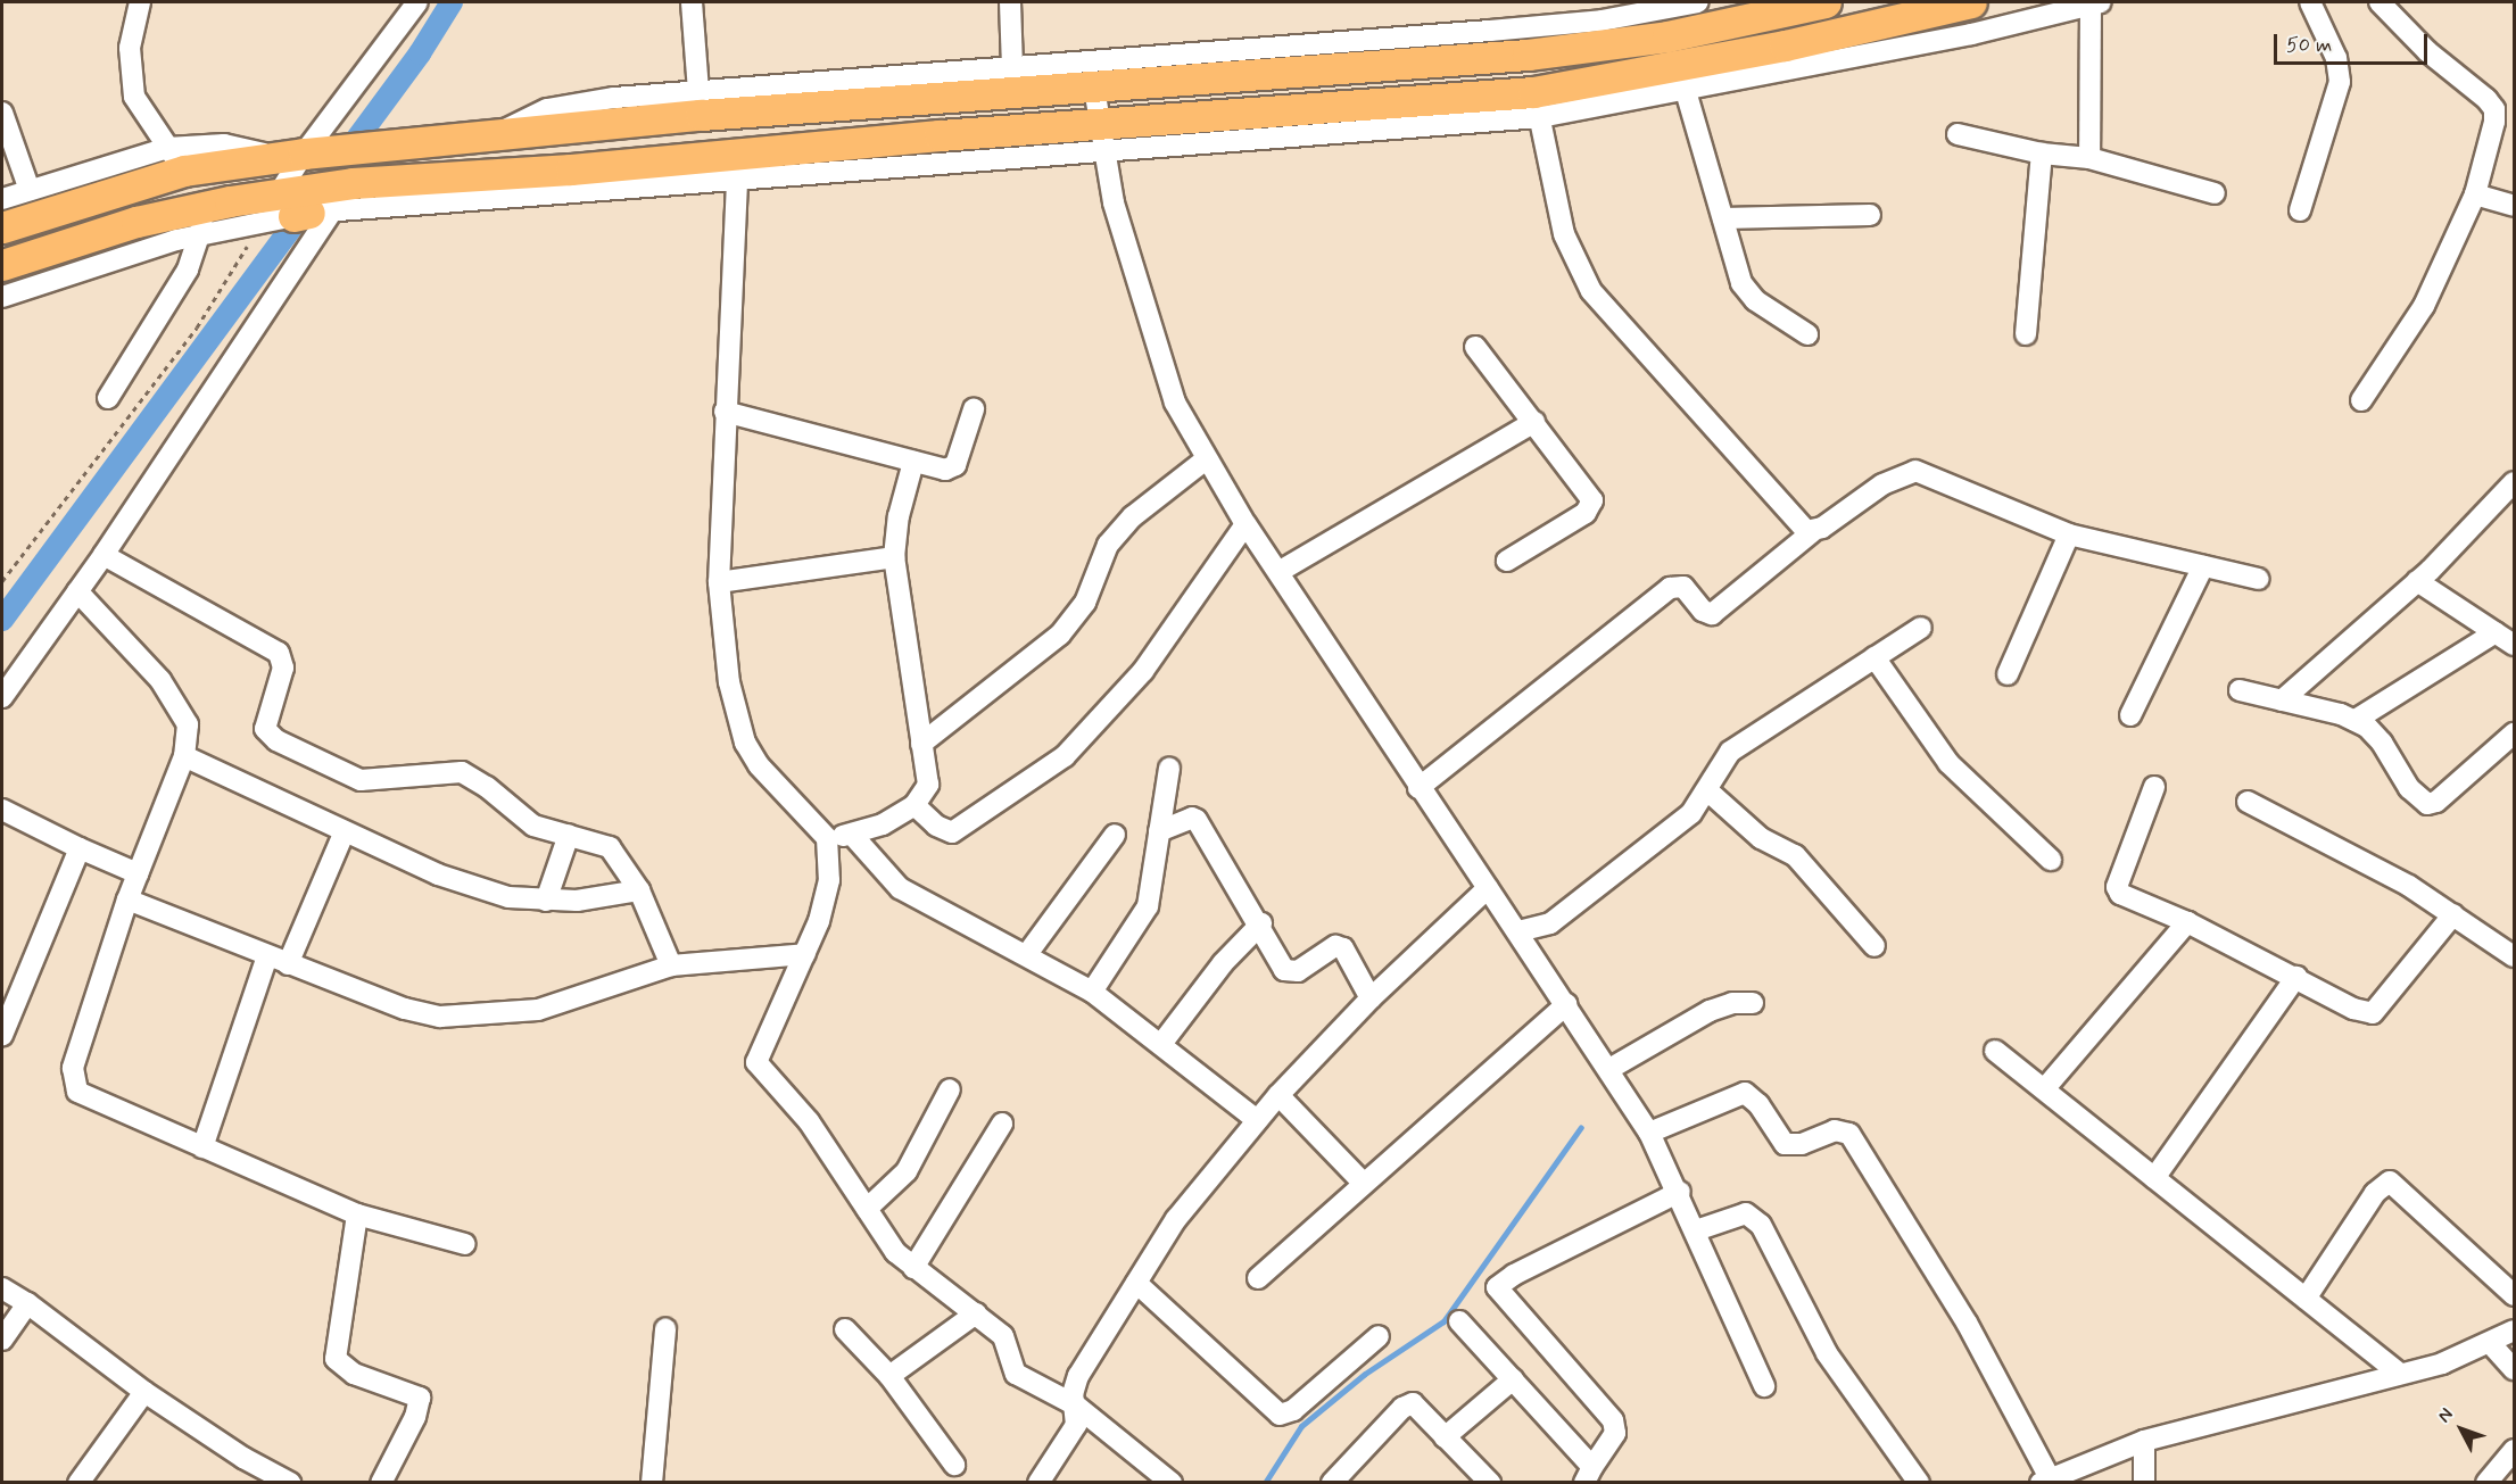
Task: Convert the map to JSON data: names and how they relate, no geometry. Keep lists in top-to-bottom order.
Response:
{
  "scale_bar": "50 m",
  "north": "top left"
}
